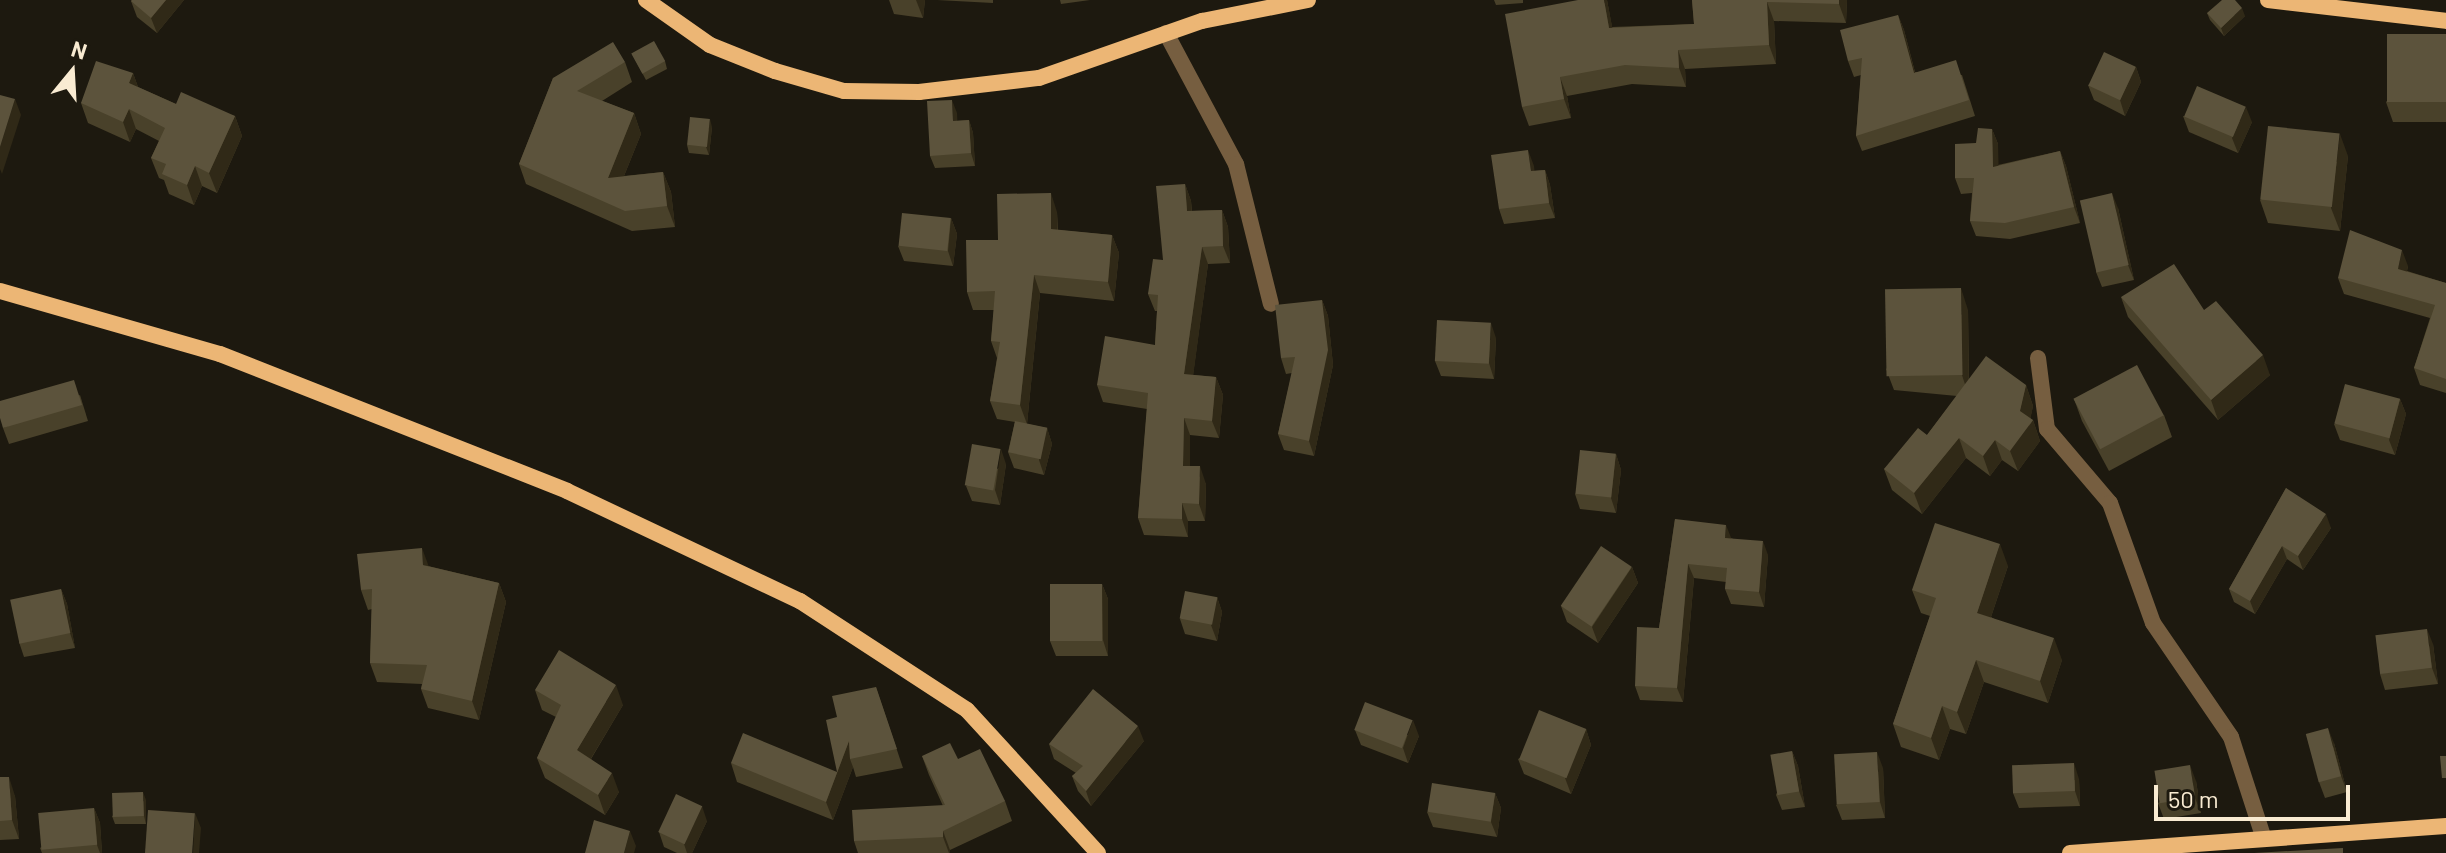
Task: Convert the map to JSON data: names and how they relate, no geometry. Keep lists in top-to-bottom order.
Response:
{
  "scale_bar": "50 m",
  "north": "top"
}
